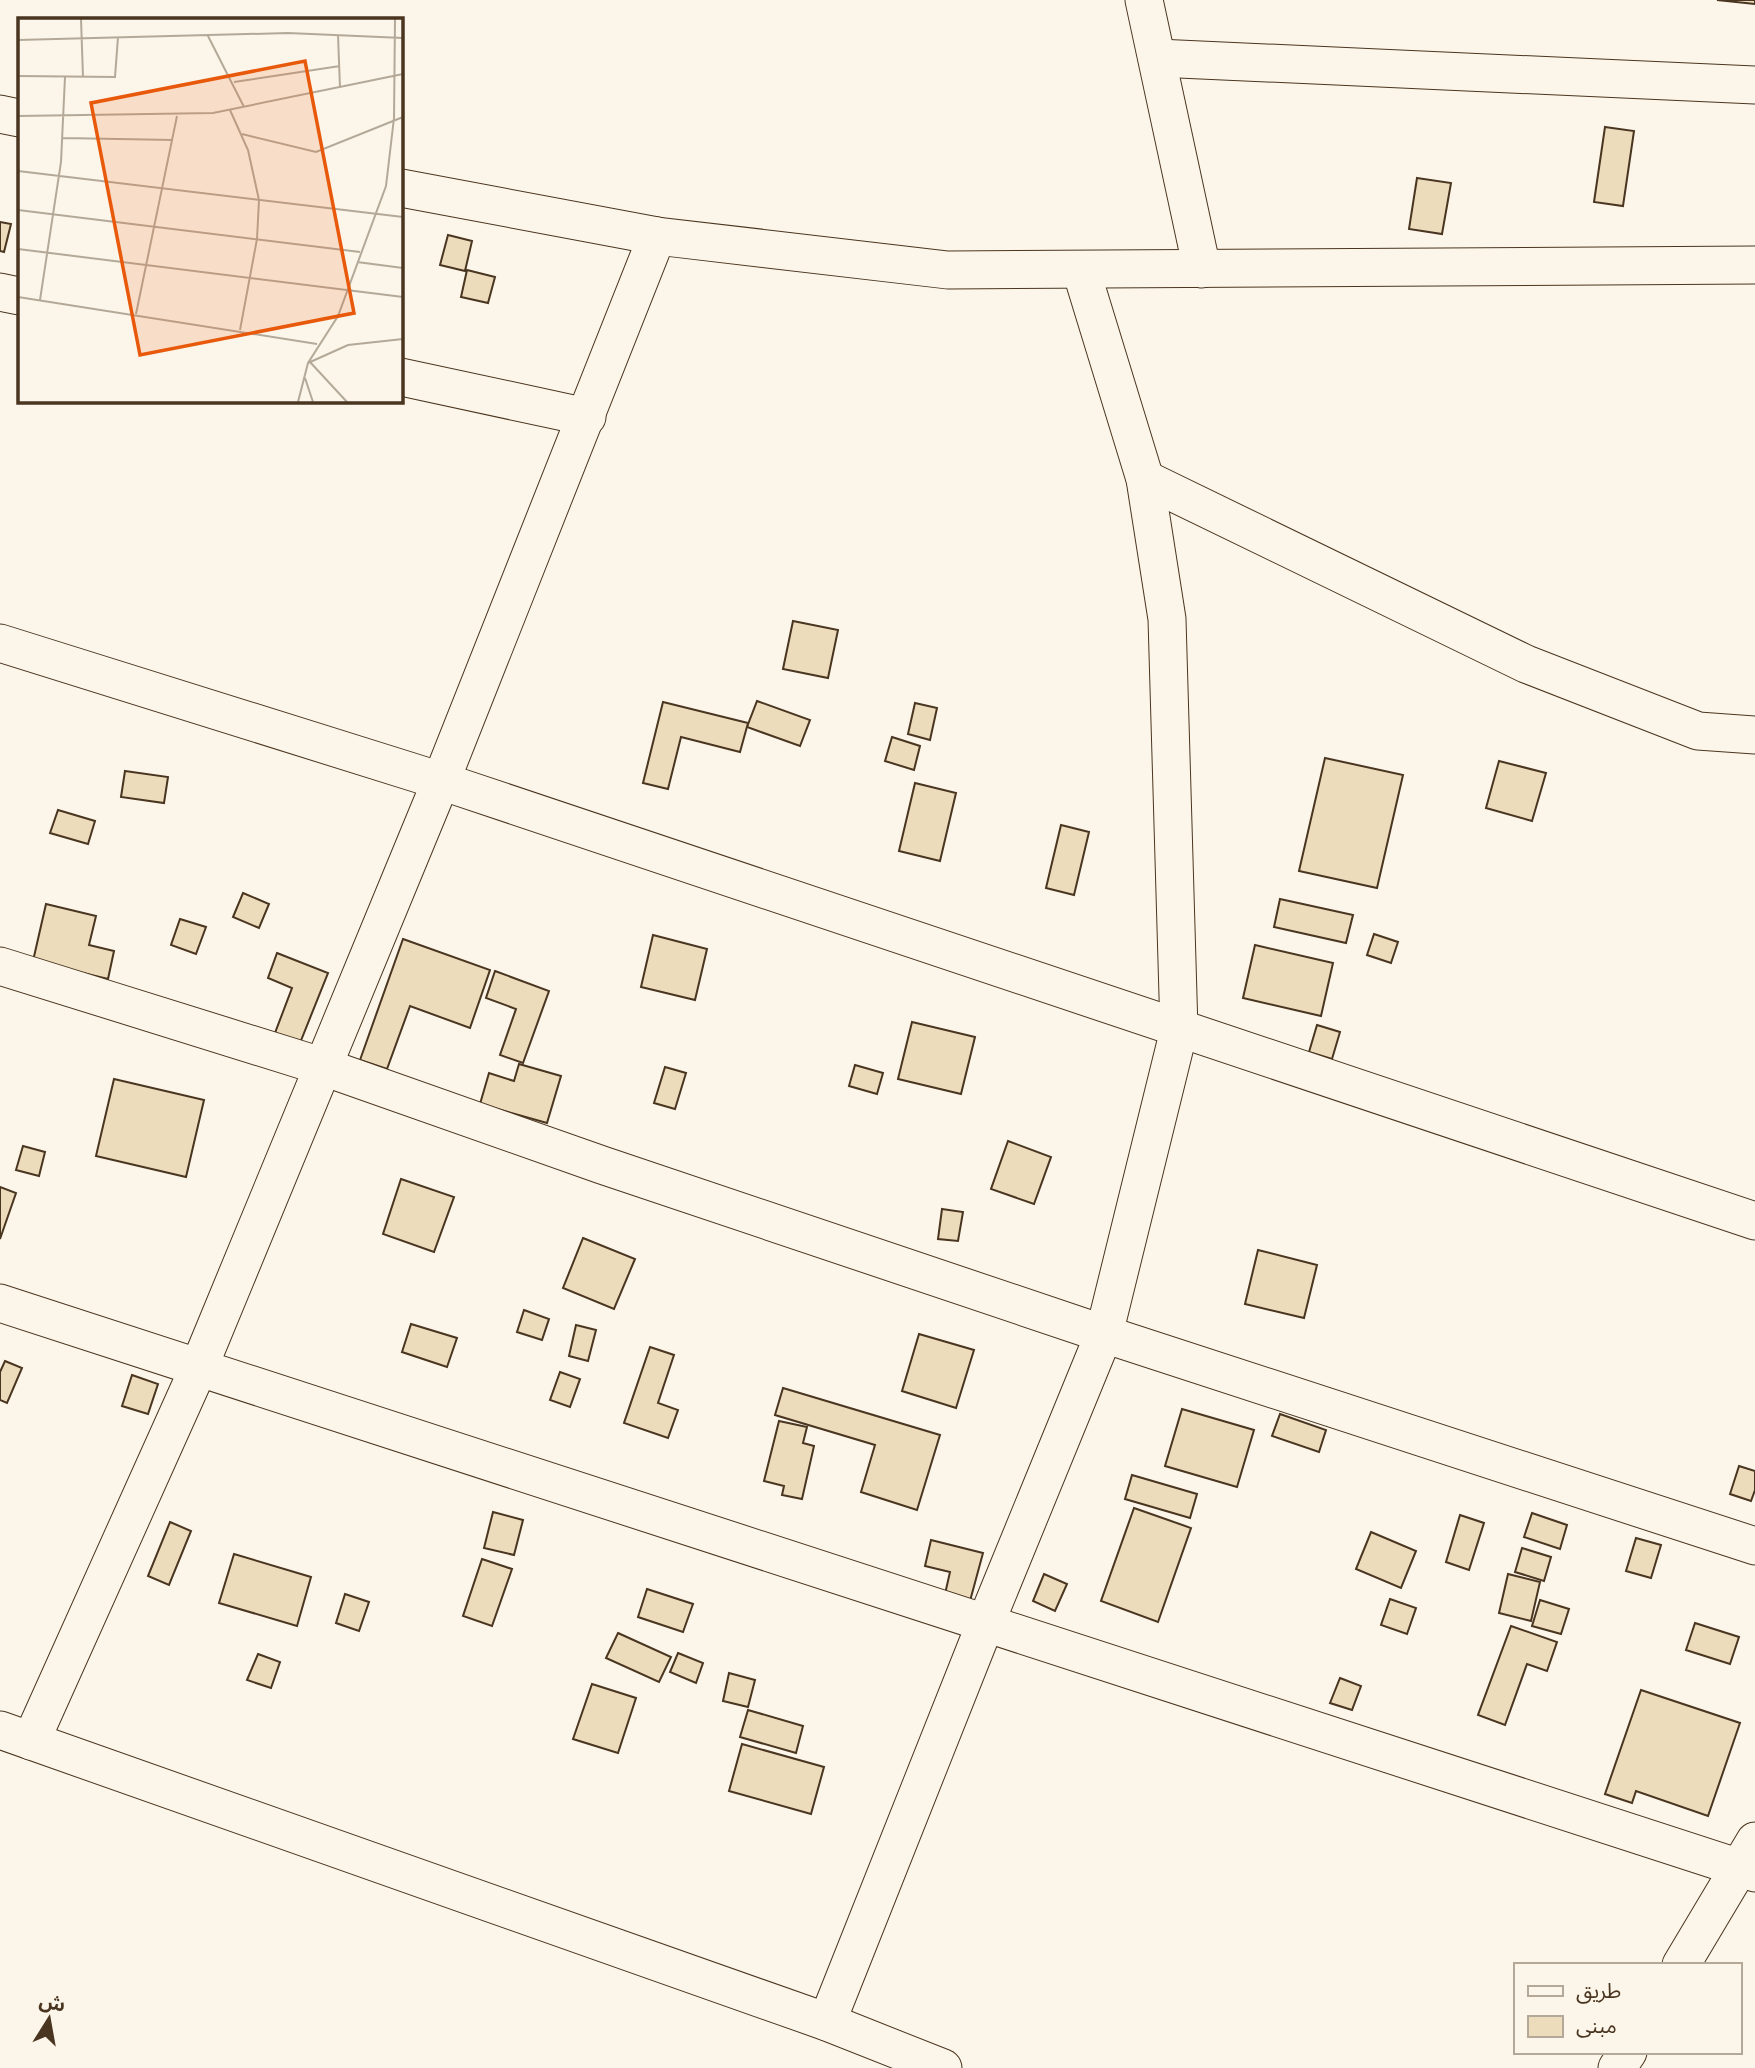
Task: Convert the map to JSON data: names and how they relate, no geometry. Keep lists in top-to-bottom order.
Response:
{
  "legend": ["طريق", "مبنى"],
  "north": "top"
}
